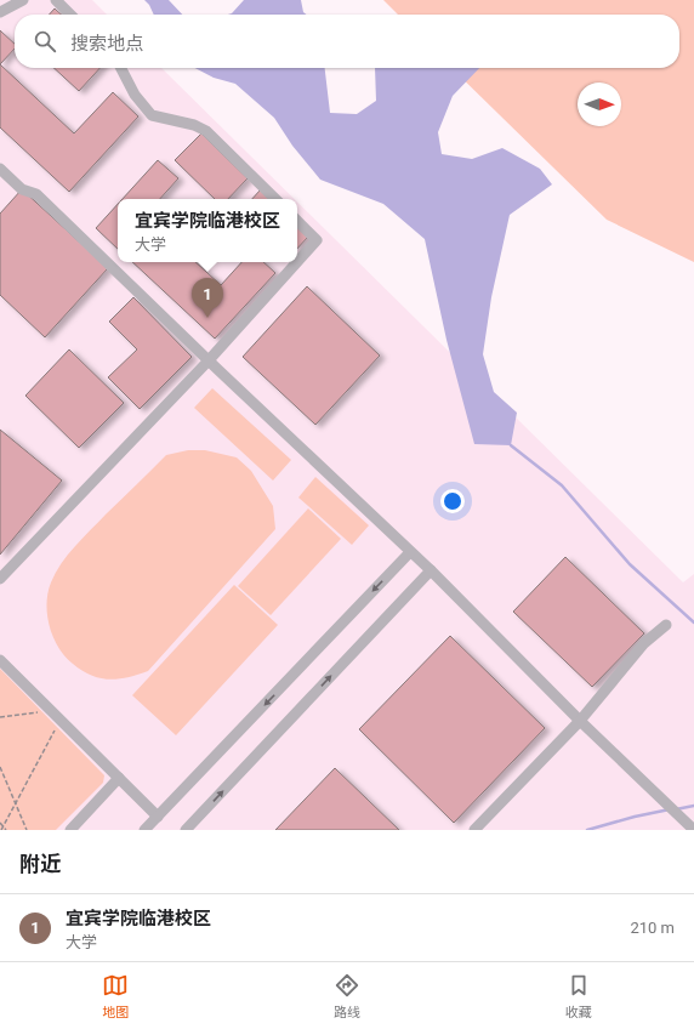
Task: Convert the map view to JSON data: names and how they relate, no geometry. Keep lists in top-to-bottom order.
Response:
{
  "north": "right",
  "page": {
    "search": "搜索地点",
    "popup": ["宜宾学院临港校区", "大学"],
    "pins": "1",
    "heading": "附近",
    "list": [
      {
        "mark": "1",
        "name": "宜宾学院临港校区",
        "note": "大学",
        "value": "210 m"
      }
    ],
    "nav": ["地图", "路线", "收藏"]
  }
}
